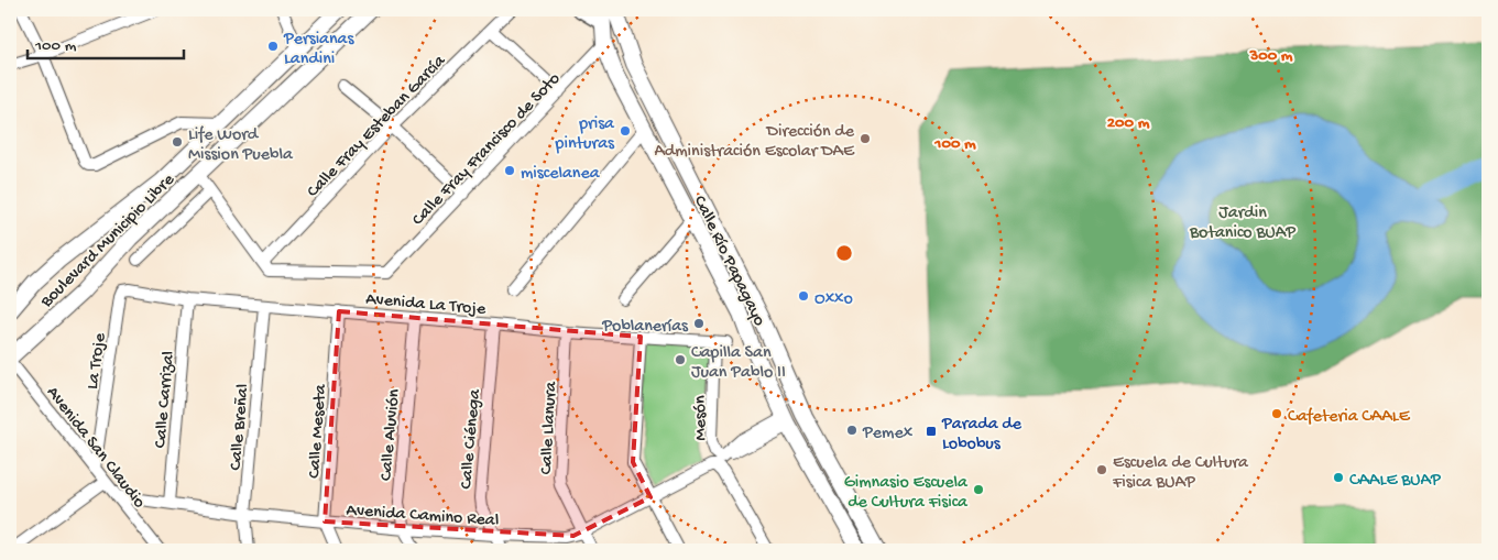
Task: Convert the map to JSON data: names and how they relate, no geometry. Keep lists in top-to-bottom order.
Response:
{
  "streets": {
    "main road": ["Boulevard Municipio Libre", "Calle Río Papagayo"],
    "street": [
      "Calle Fray Esteban García",
      "Calle Fray Francisco de Soto",
      "Avenida La Troje",
      "La Troje",
      "Calle Carrizal",
      "Mesón",
      "Calle Breñal",
      "Calle Llanura",
      "Calle Meseta",
      "Calle Aluvión",
      "Calle Ciénega",
      "Avenida San Claudio",
      "Avenida Camino Real"
    ]
  },
  "crossings": [
    ["Calle Fray Esteban García", "Calle Fray Francisco de Soto"],
    ["Calle Fray Francisco de Soto", "Calle Río Papagayo"],
    ["Boulevard Municipio Libre", "Avenida San Claudio"],
    ["Calle Río Papagayo", "Mesón"],
    ["Avenida La Troje", "La Troje"],
    ["Avenida La Troje", "Calle Carrizal"],
    ["Avenida La Troje", "Mesón"],
    ["Avenida La Troje", "Calle Breñal"],
    ["Avenida La Troje", "Calle Llanura"],
    ["Avenida La Troje", "Calle Meseta"],
    ["Avenida La Troje", "Calle Aluvión"],
    ["Avenida La Troje", "Calle Ciénega"],
    ["La Troje", "Avenida San Claudio"],
    ["Calle Carrizal", "Avenida Camino Real"],
    ["Mesón", "Avenida Camino Real"],
    ["Calle Breñal", "Avenida Camino Real"],
    ["Calle Llanura", "Avenida Camino Real"],
    ["Calle Meseta", "Avenida Camino Real"],
    ["Calle Aluvión", "Avenida Camino Real"],
    ["Calle Ciénega", "Avenida Camino Real"],
    ["Avenida San Claudio", "Avenida Camino Real"]
  ],
  "parks": ["Jardin Botanico BUAP"],
  "places": {
    "other": [
      "Persianas Landini",
      "prisa pinturas",
      "Dirección de Administración Escolar DAE",
      "Life Word Mission Puebla",
      "miscelanea",
      "Oxxo",
      "Poblanerías",
      "Capilla San Juan Pablo II",
      "Cafeteria CAALE",
      "Pemex",
      "Escuela de Cultura Fisica BUAP",
      "CAALE BUAP",
      "Gimnasio Escuela de Cultura Fisica"
    ],
    "transit": ["Parada de Lobobus"]
  },
  "scale_bar": "100 m",
  "rings": ["300 m", "200 m", "100 m"]
}
